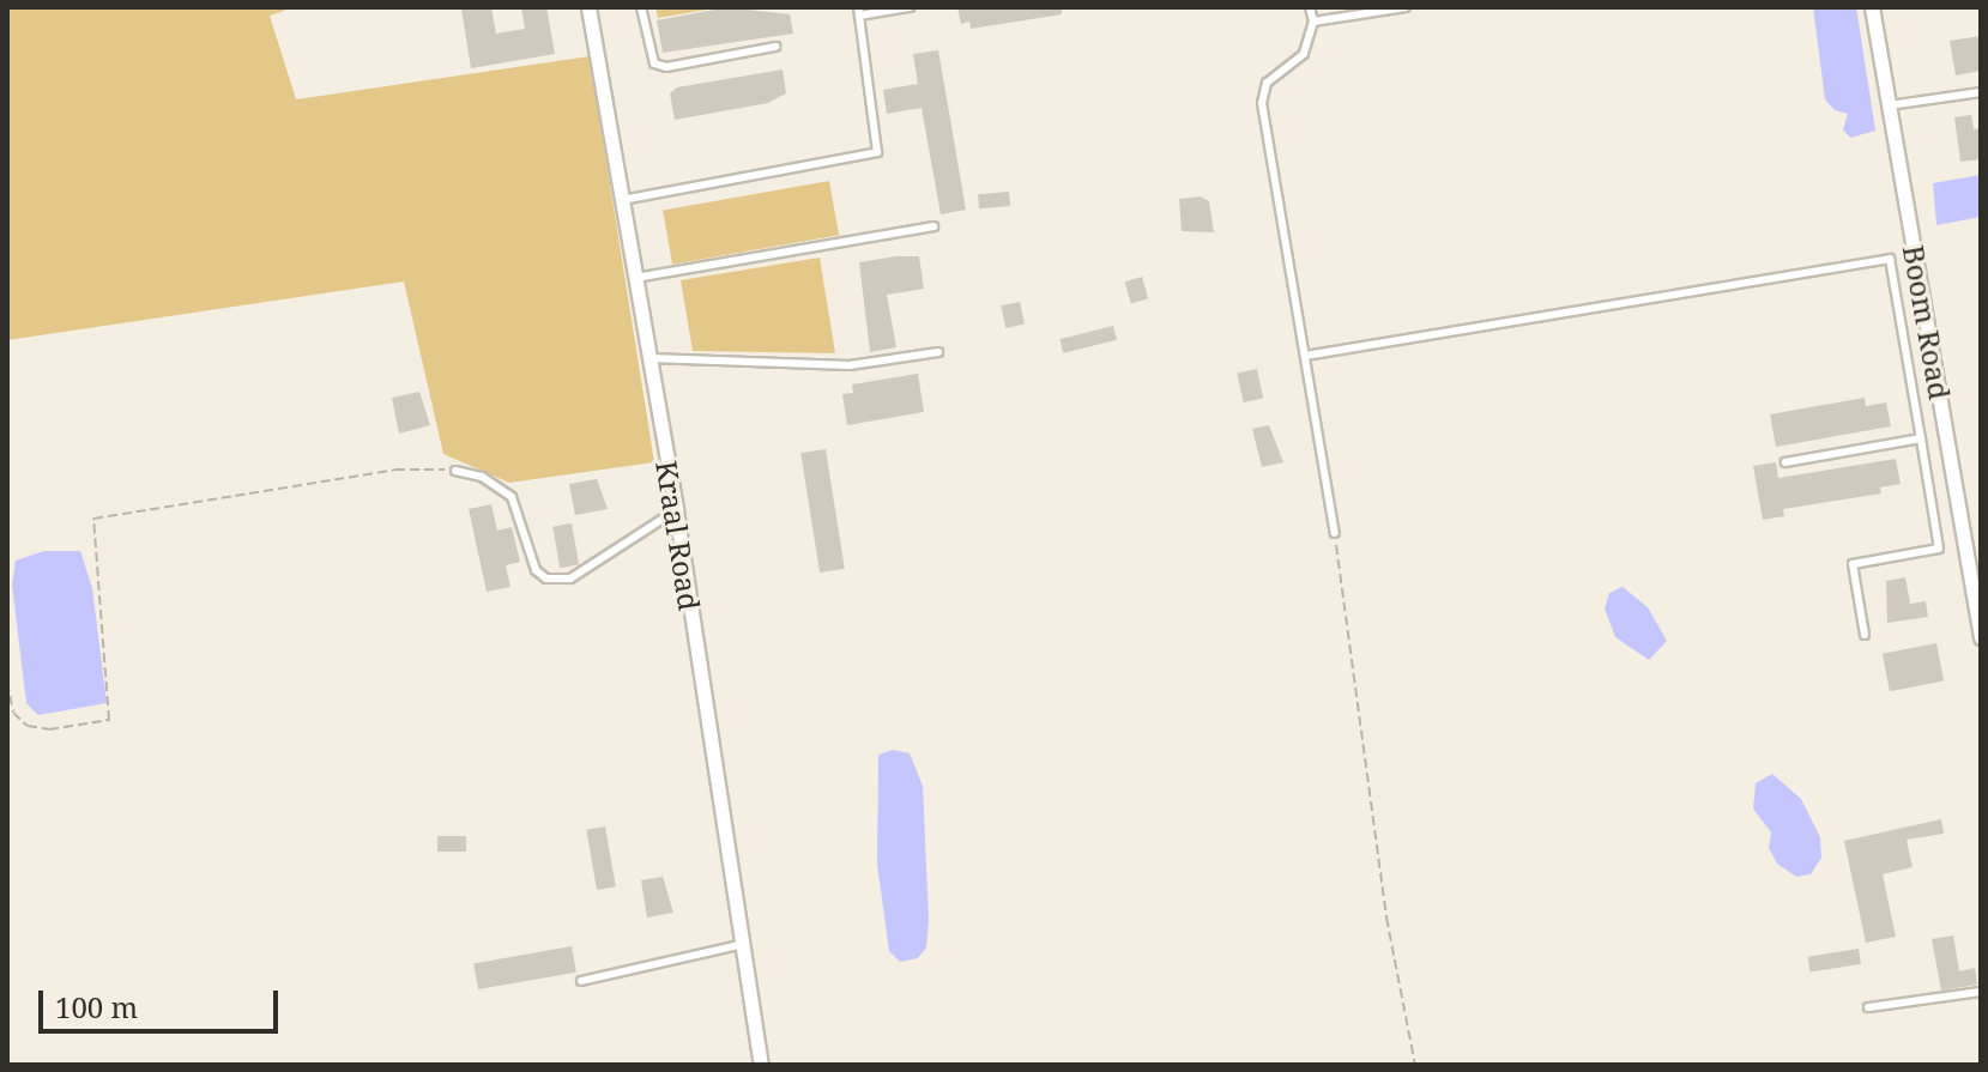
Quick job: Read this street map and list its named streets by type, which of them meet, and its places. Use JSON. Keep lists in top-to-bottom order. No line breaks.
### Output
{"streets":{"street":["Boom Road","Kraal Road"]},"scale_bar":"100 m"}
